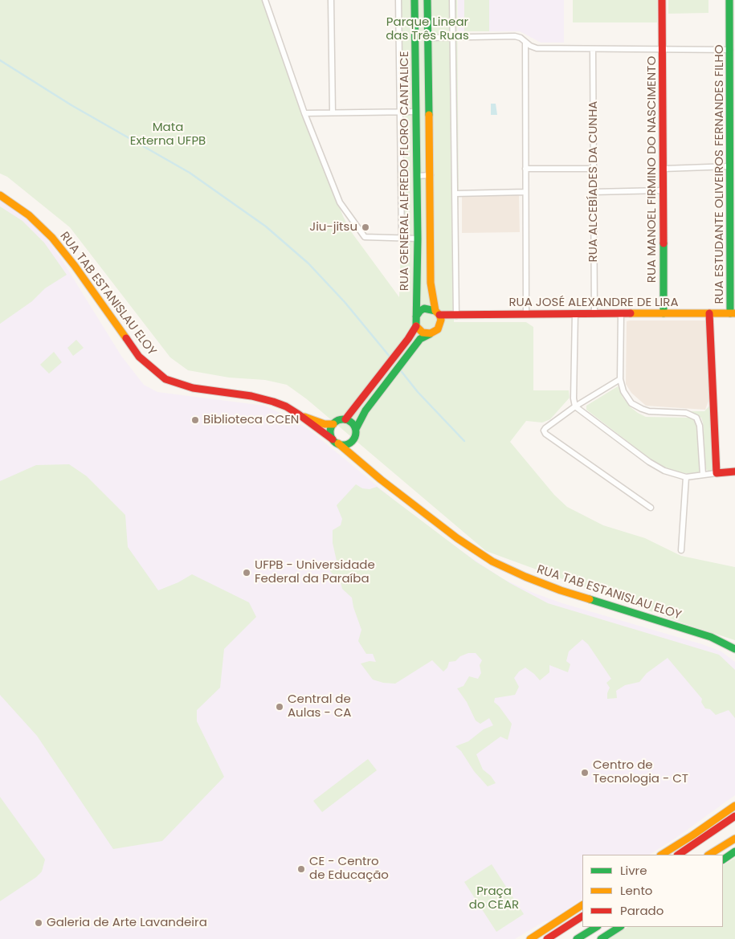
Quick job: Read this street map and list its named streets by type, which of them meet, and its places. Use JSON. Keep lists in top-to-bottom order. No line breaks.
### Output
{"streets":{"main road":["RUA MANOEL FIRMINO DO NASCIMENTO","RUA GENERAL ALFREDO FLORO CANTALICE","RUA ESTUDANTE OLIVEIROS FERNANDES FILHO","RUA TAB ESTANISLAU ELOY","RUA JOSÉ ALEXANDRE DE LIRA"],"street":["RUA ALCEBÍADES DA CUNHA"]},"crossings":[["RUA MANOEL FIRMINO DO NASCIMENTO","RUA JOSÉ ALEXANDRE DE LIRA"],["RUA GENERAL ALFREDO FLORO CANTALICE","RUA JOSÉ ALEXANDRE DE LIRA"],["RUA ESTUDANTE OLIVEIROS FERNANDES FILHO","RUA JOSÉ ALEXANDRE DE LIRA"],["RUA ALCEBÍADES DA CUNHA","RUA JOSÉ ALEXANDRE DE LIRA"]],"parks":["Parque Linear das Três Ruas","Mata Externa UFPB","Praça do CEAR"],"places":["Jiu-jitsu","Biblioteca CCEN","UFPB - Universidade Federal da Paraíba","Central de Aulas - CA","Centro de Tecnologia - CT","CE - Centro de Educação","Galeria de Arte Lavandeira"],"legend":["Livre","Lento","Parado"]}
